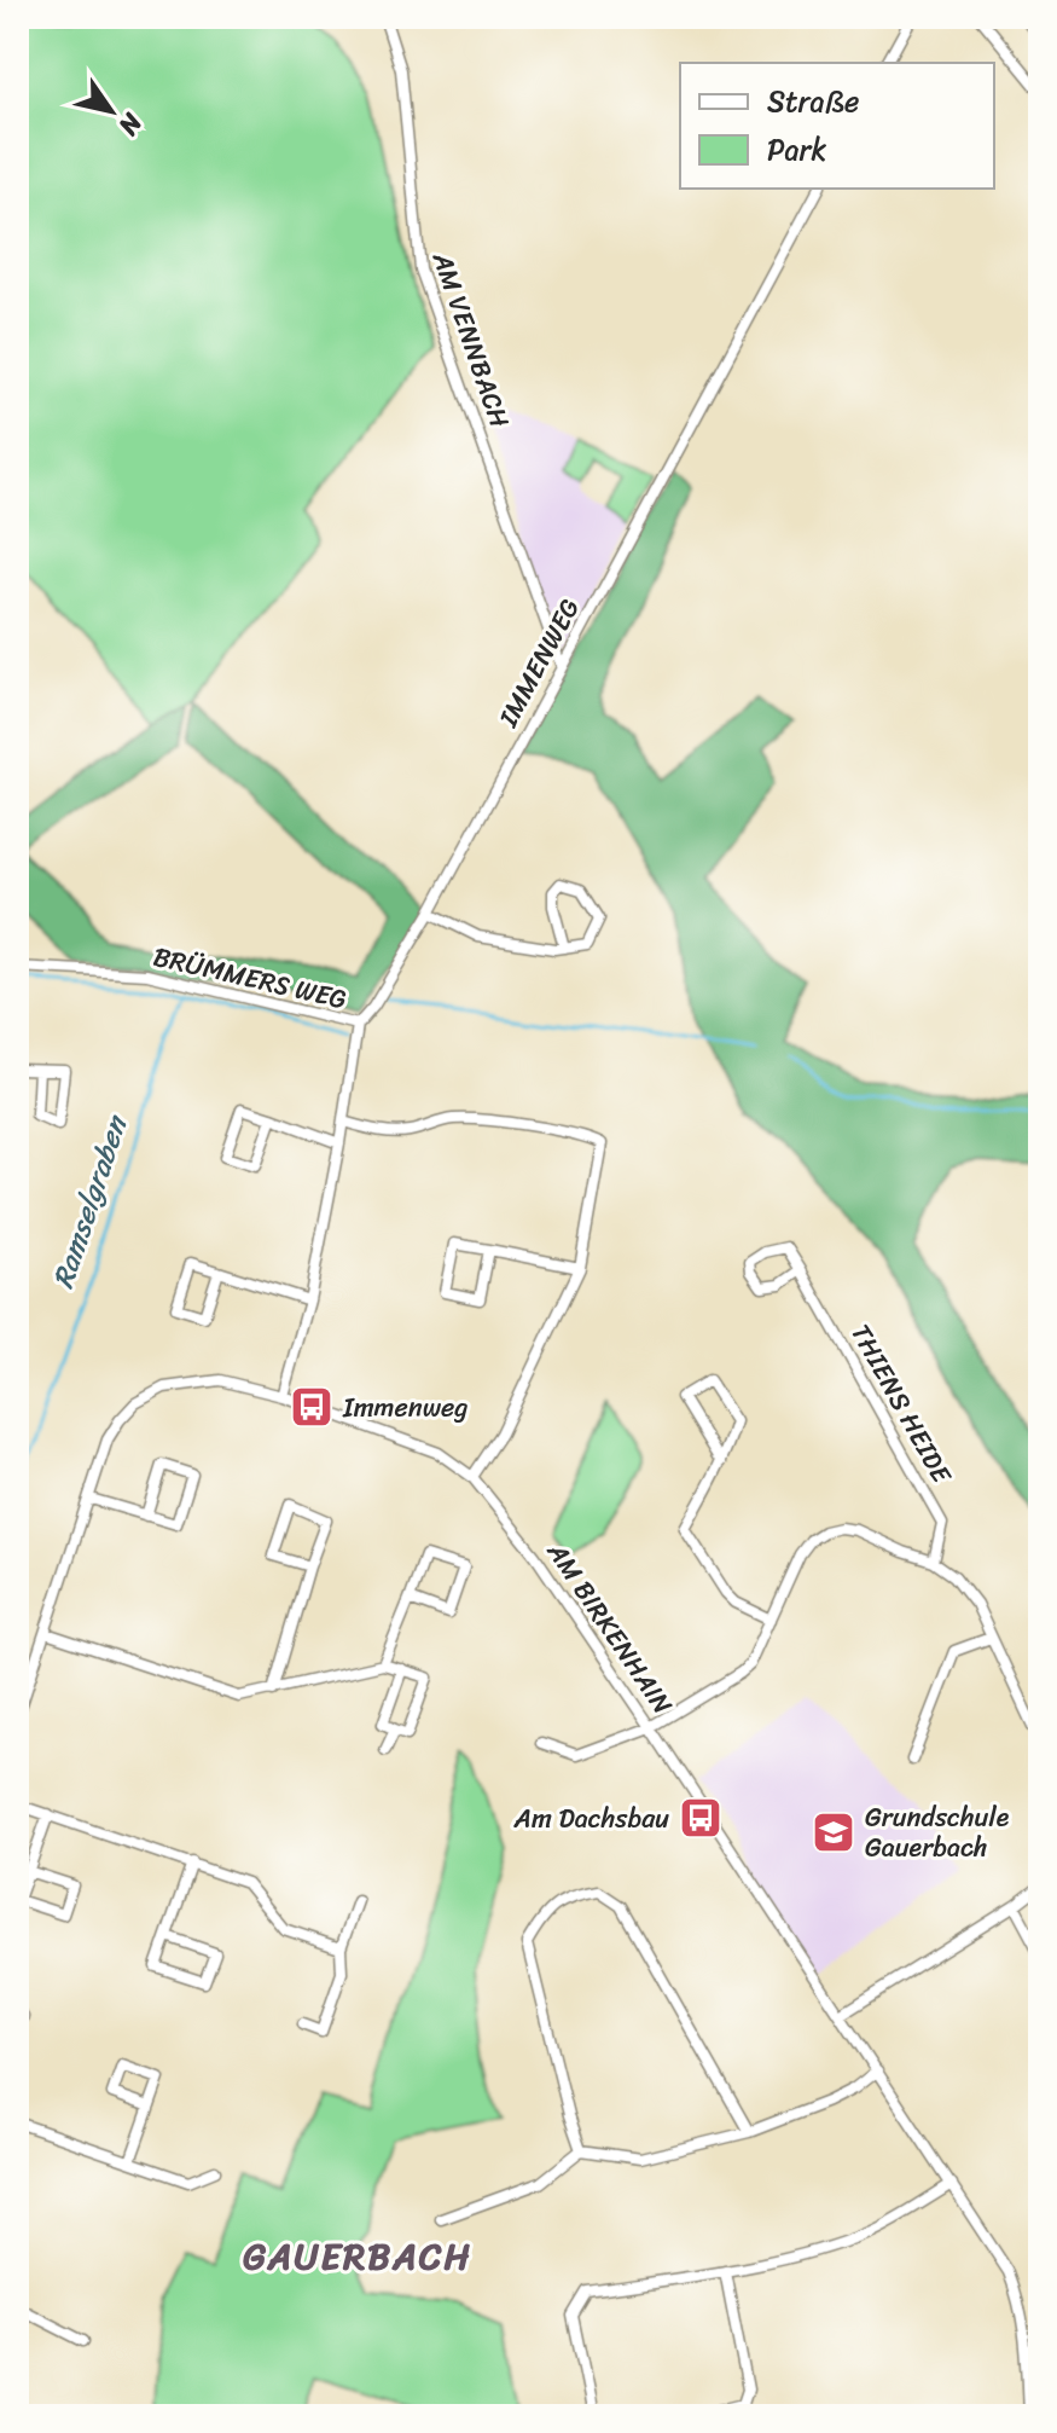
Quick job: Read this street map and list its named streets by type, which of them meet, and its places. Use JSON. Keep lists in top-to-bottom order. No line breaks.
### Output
{"streets":{"street":["AM VENNBACH","IMMENWEG","BRÜMMERS WEG","THIENS HEIDE","AM BIRKENHAIN"]},"crossings":[["AM VENNBACH","IMMENWEG"],["IMMENWEG","BRÜMMERS WEG"],["IMMENWEG","AM BIRKENHAIN"]],"districts":["GAUERBACH"],"water":["Ramselgraben"],"places":{"bus stop":["Immenweg","Am Dachsbau"],"school or university":["Grundschule Gauerbach"]},"legend":["Straße","Park"],"north":"bottom right"}
